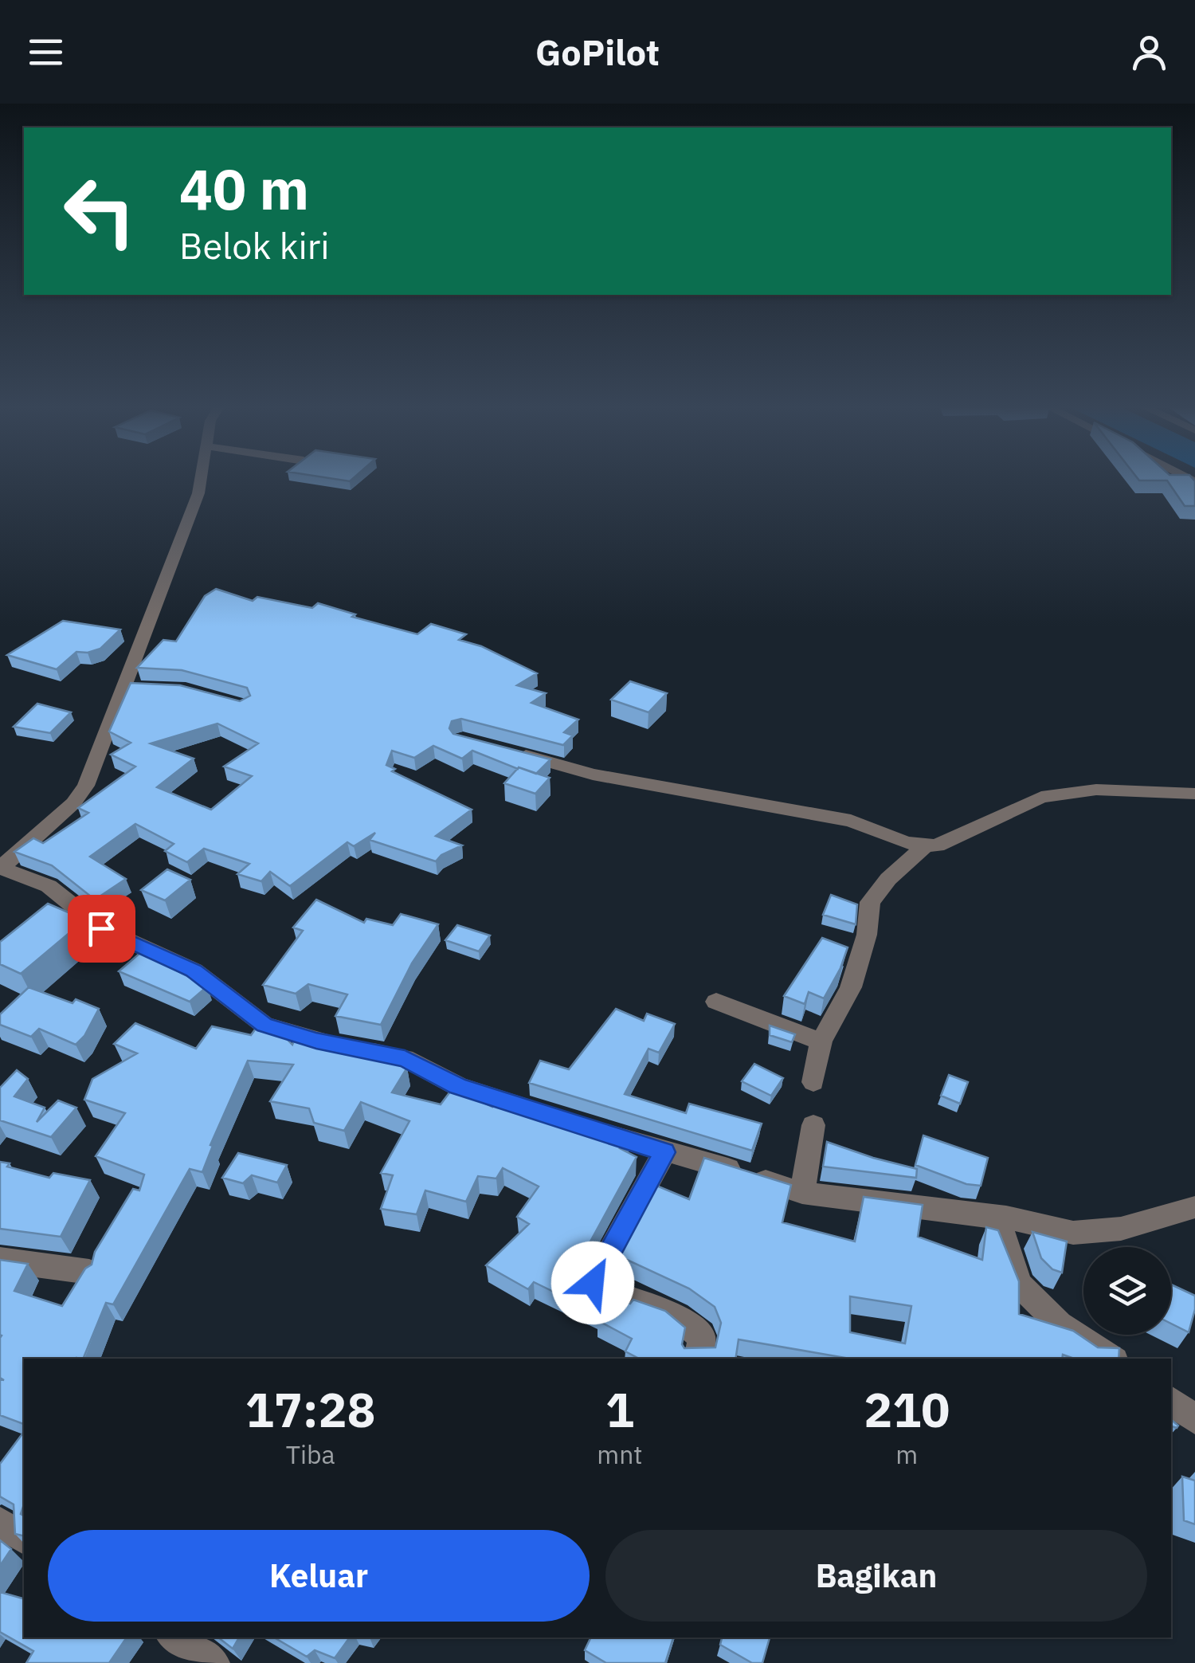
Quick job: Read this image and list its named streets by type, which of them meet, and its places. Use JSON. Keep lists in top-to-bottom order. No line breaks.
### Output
{"page":{"header":"GoPilot","turn":["40 m","Belok kiri"],"eta":["17:28","Tiba","1","mnt","210","m"],"buttons":["Keluar","Bagikan"]}}
